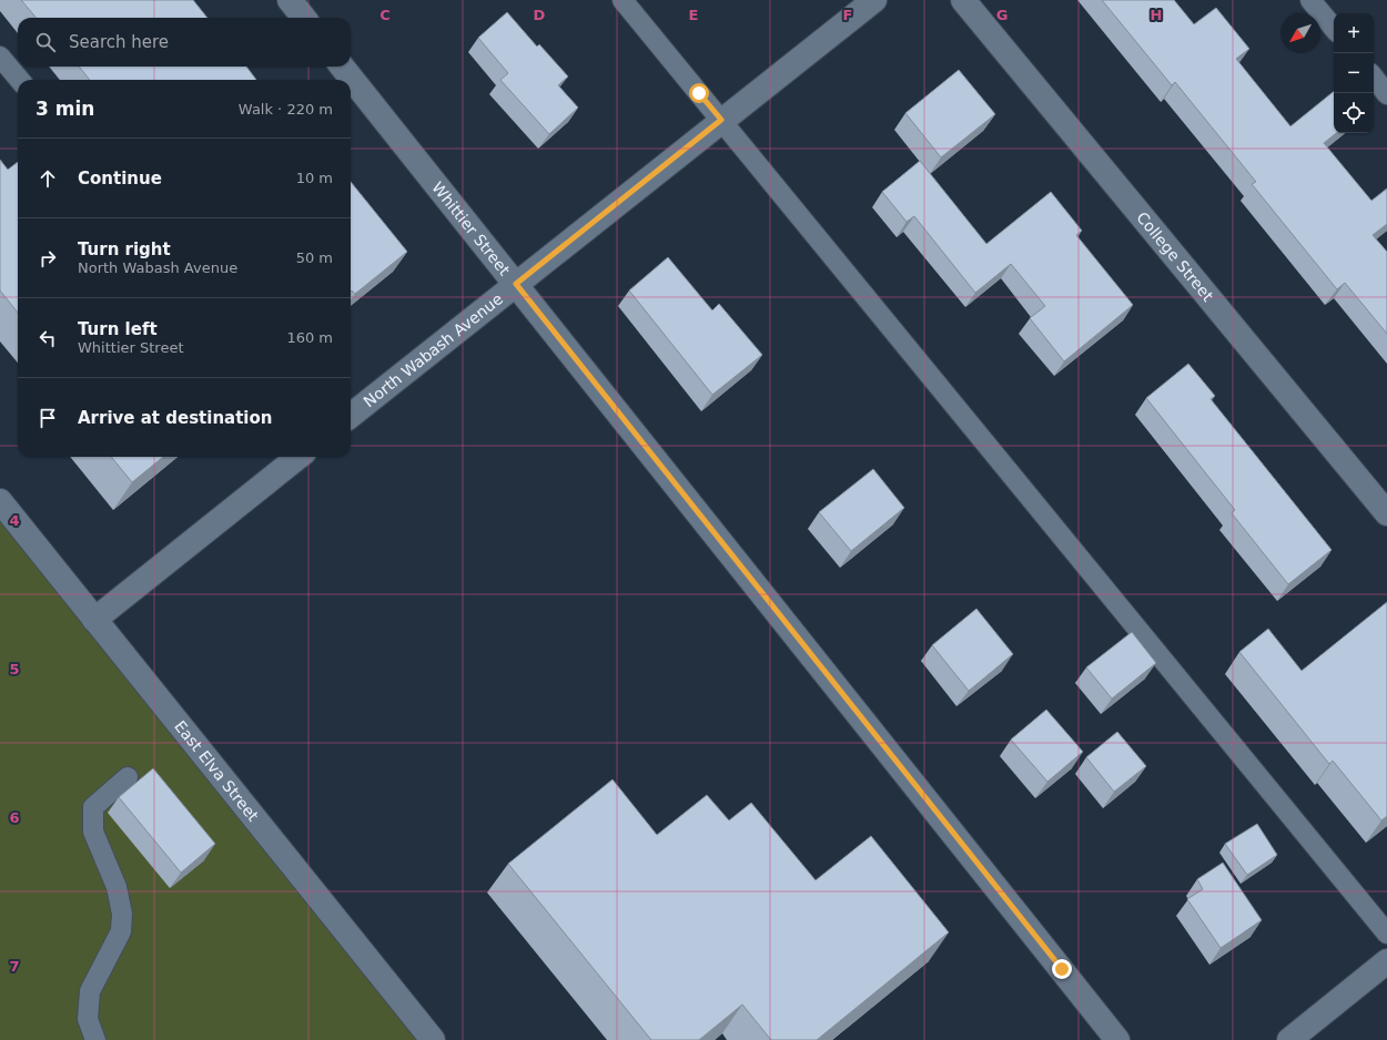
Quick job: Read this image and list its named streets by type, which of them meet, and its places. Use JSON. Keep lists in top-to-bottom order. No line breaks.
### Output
{"streets":{"street":["Whittier Street","College Street","North Wabash Avenue","East Elva Street"]},"crossings":[["Whittier Street","North Wabash Avenue"]],"north":"bottom left","page":{"map_buttons":["+","−"],"search":"Search here","heading":["3 min","Walk · 220 m"],"list":[["Continue","10 m"],["Turn right","North Wabash Avenue","50 m"],["Turn left","Whittier Street","160 m"],"Arrive at destination"]},"grid":{"columns":["C","D","E","F","G","H"],"rows":["4","5","6","7"]}}
